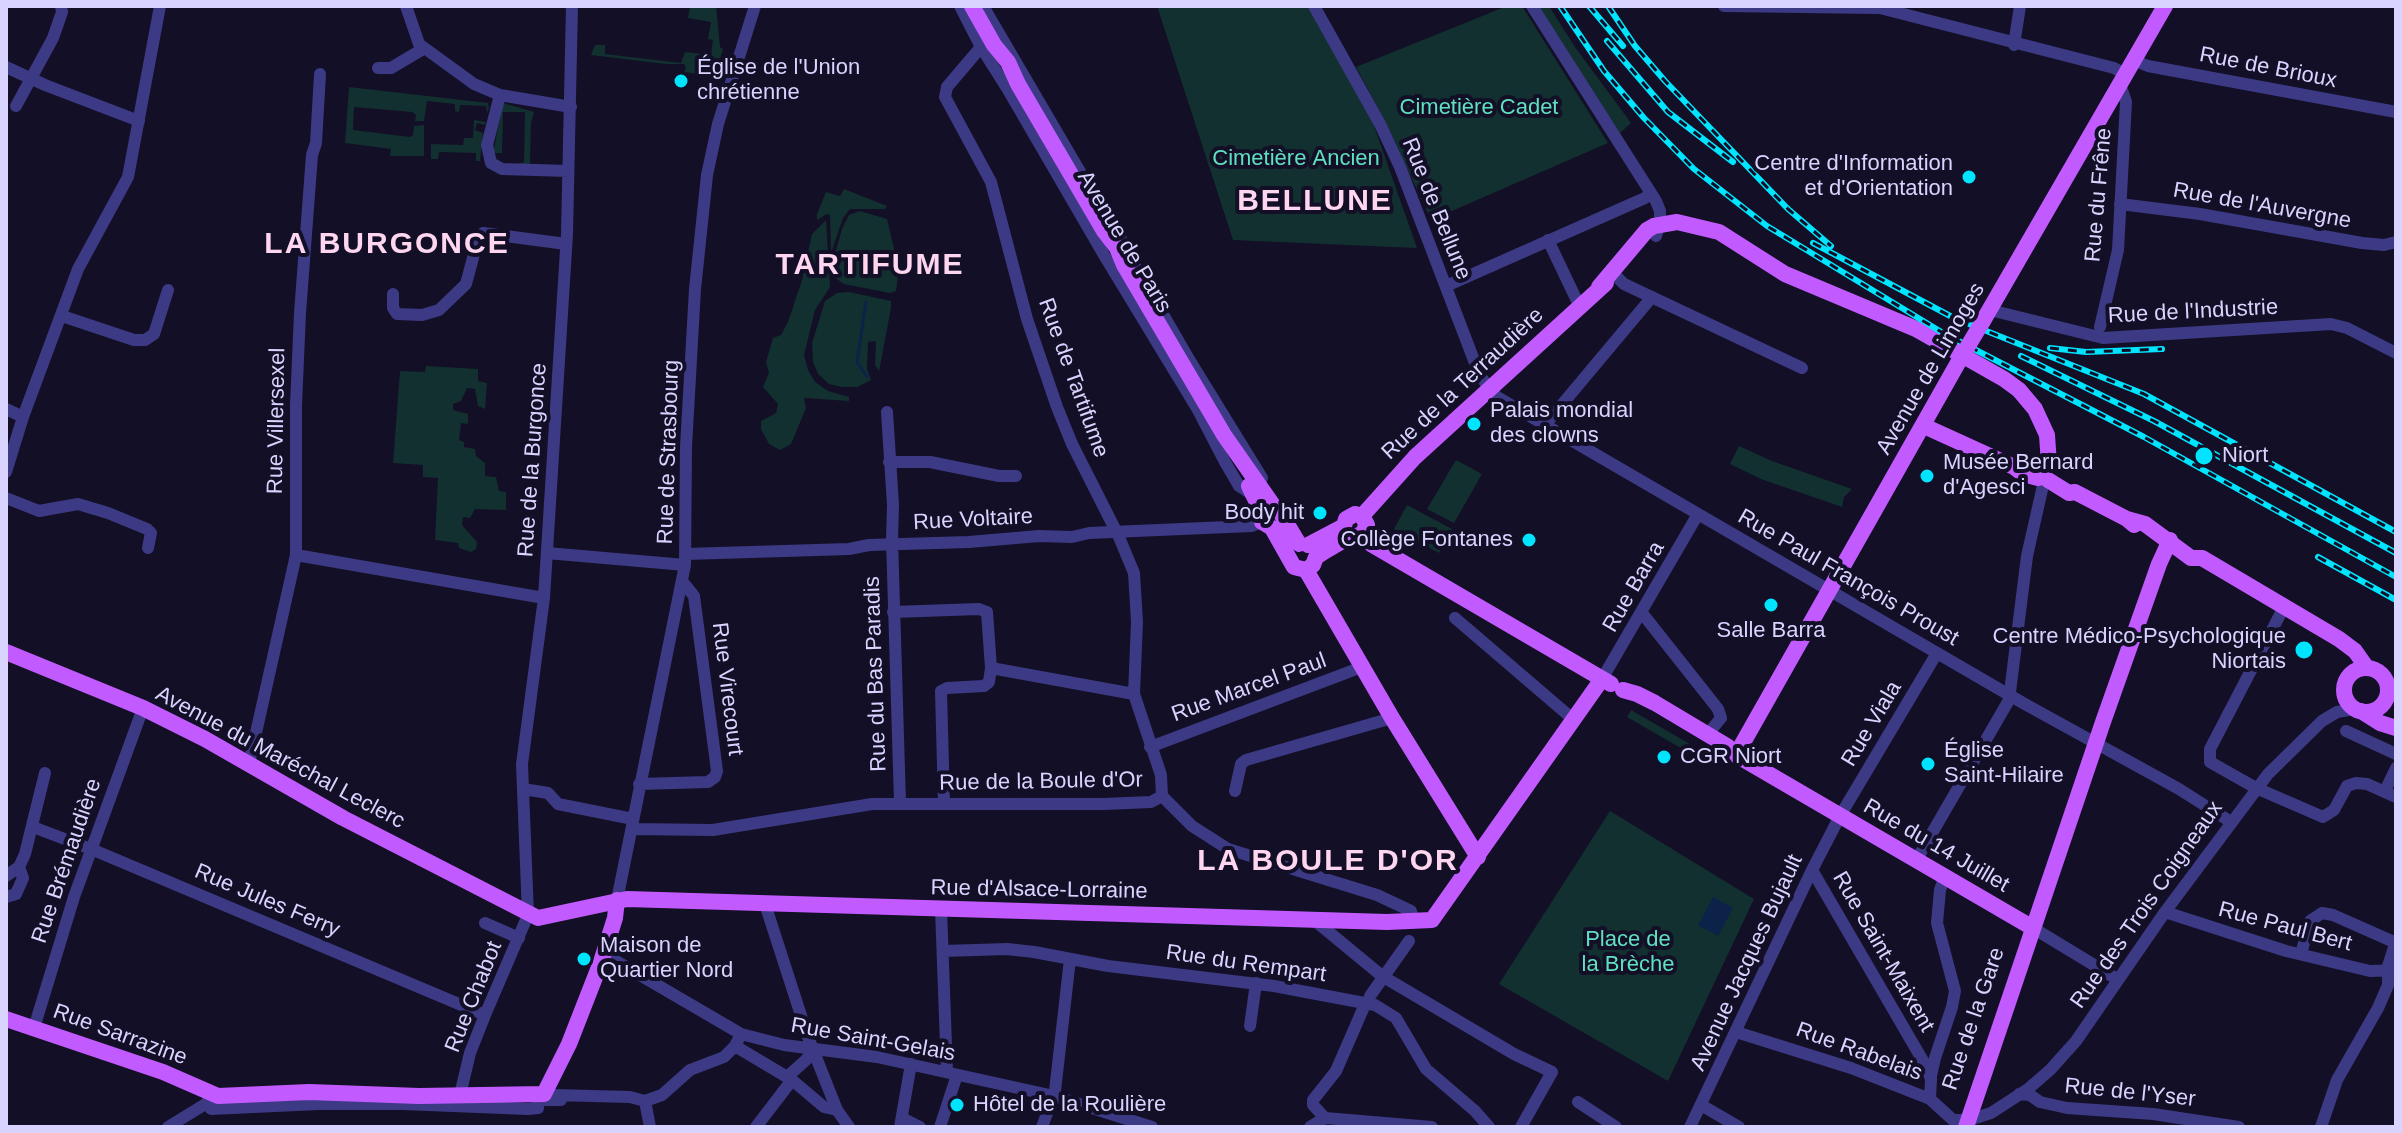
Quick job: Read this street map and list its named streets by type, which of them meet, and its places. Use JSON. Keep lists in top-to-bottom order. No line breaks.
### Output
{"streets":{"main road":["Avenue de Paris","Avenue de Limoges","Rue de la Terraudière","Avenue du Maréchal Leclerc","Rue du 14 Juillet","Rue d'Alsace-Lorraine","Rue de la Gare","Rue Sarrazine"],"street":["Rue de Brioux","Rue du Frêne","Rue de l'Auvergne","Rue de Bellune","Rue de l'Industrie","Rue de Tartifume","Rue Villersexel","Rue de Strasbourg","Rue de la Burgonce","Rue Voltaire","Rue Paul François Proust","Rue Barra","Rue du Bas Paradis","Rue Marcel Paul","Rue Virecourt","Rue Viala","Rue de la Boule d'Or","Rue Brémaudière","Rue Jules Ferry","Rue des Trois Coigneaux","Rue Paul Bert","Rue Saint-Maixent","Avenue Jacques Bujault","Rue du Rempart","Rue Chabot","Rue Saint-Gelais","Rue Rabelais","Rue de l'Yser"]},"crossings":[["Rue de Brioux","Rue du Frêne"],["Rue de Brioux","Avenue de Limoges"],["Rue du Frêne","Rue de l'Auvergne"],["Rue du Frêne","Avenue de Limoges"],["Rue de Bellune","Rue de la Terraudière"],["Rue de Bellune","Rue Paul François Proust"],["Avenue de Paris","Rue de Tartifume"],["Avenue de Paris","Rue Voltaire"],["Avenue de Paris","Rue Marcel Paul"],["Avenue de Paris","Rue d'Alsace-Lorraine"],["Rue de l'Industrie","Avenue de Limoges"],["Avenue de Limoges","Rue Paul François Proust"],["Avenue de Limoges","Rue du 14 Juillet"],["Rue de Tartifume","Rue Voltaire"],["Rue de Tartifume","Rue Marcel Paul"],["Rue de Tartifume","Rue de la Boule d'Or"],["Rue de la Terraudière","Rue Paul François Proust"],["Rue de la Terraudière","Rue du 14 Juillet"],["Rue Villersexel","Avenue du Maréchal Leclerc"],["Rue de Strasbourg","Rue Voltaire"],["Rue de Strasbourg","Rue Virecourt"],["Rue de Strasbourg","Rue de la Boule d'Or"],["Rue de Strasbourg","Rue d'Alsace-Lorraine"],["Rue de la Burgonce","Rue Voltaire"],["Rue de la Burgonce","Avenue du Maréchal Leclerc"],["Rue de la Burgonce","Rue de la Boule d'Or"],["Rue de la Burgonce","Rue d'Alsace-Lorraine"],["Rue de la Burgonce","Rue Chabot"],["Rue Voltaire","Rue du Bas Paradis"],["Rue Paul François Proust","Rue Barra"],["Rue Paul François Proust","Rue Viala"],["Rue Paul François Proust","Rue des Trois Coigneaux"],["Rue Paul François Proust","Rue de la Gare"],["Rue Barra","Rue du 14 Juillet"],["Rue du Bas Paradis","Rue de la Boule d'Or"],["Rue Viala","Rue du 14 Juillet"],["Rue Viala","Avenue Jacques Bujault"],["Avenue du Maréchal Leclerc","Rue Brémaudière"],["Avenue du Maréchal Leclerc","Rue d'Alsace-Lorraine"],["Avenue du Maréchal Leclerc","Rue Chabot"],["Rue de la Boule d'Or","Rue d'Alsace-Lorraine"],["Rue du 14 Juillet","Rue des Trois Coigneaux"],["Rue du 14 Juillet","Avenue Jacques Bujault"],["Rue du 14 Juillet","Rue de la Gare"],["Rue Brémaudière","Rue Jules Ferry"],["Rue Brémaudière","Rue Sarrazine"],["Rue d'Alsace-Lorraine","Rue Chabot"],["Rue Jules Ferry","Rue Chabot"],["Rue des Trois Coigneaux","Rue Paul Bert"],["Rue des Trois Coigneaux","Rue de la Gare"],["Rue des Trois Coigneaux","Rue Rabelais"],["Rue des Trois Coigneaux","Rue de l'Yser"],["Rue Saint-Maixent","Avenue Jacques Bujault"],["Avenue Jacques Bujault","Rue Rabelais"],["Rue de la Gare","Rue Rabelais"]],"districts":["BELLUNE","LA BURGONCE","TARTIFUME","LA BOULE D'OR"],"parks":["Cimetière Cadet","Cimetière Ancien","Place de la Brèche"],"places":["Église de l'Union chrétienne","Centre d'Information et d'Orientation","Palais mondial des clowns","Niort","Musée Bernard d'Agesci","Body hit","Collège Fontanes","Salle Barra","Centre Médico-Psychologique Niortais","CGR Niort","Église Saint-Hilaire","Maison de Quartier Nord","Hôtel de la Roulière"]}
